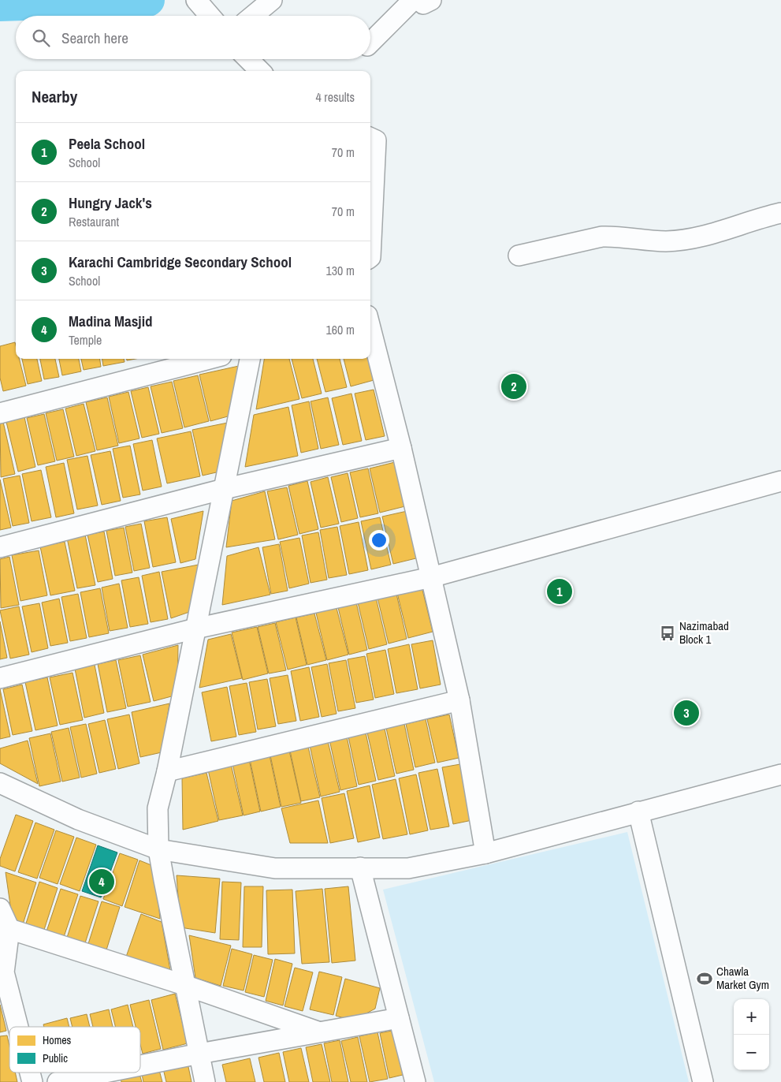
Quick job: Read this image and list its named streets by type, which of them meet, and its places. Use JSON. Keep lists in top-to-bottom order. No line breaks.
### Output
{"places":{"bus stop":["Nazimabad Block 1"],"sports":["Chawla Market Gym"]},"legend":["Homes","Public"],"page":{"search":"Search here","heading":["Nearby","4 results"],"list":[{"mark":"1","name":"Peela School","note":"School","value":"70 m"},{"mark":"2","name":"Hungry Jack's","note":"Restaurant","value":"70 m"},{"mark":"3","name":"Karachi Cambridge Secondary School","note":"School","value":"130 m"},{"mark":"4","name":"Madina Masjid","note":"Temple","value":"160 m"}],"pins":["2","1","3","4"],"map_buttons":["+","−"]}}
